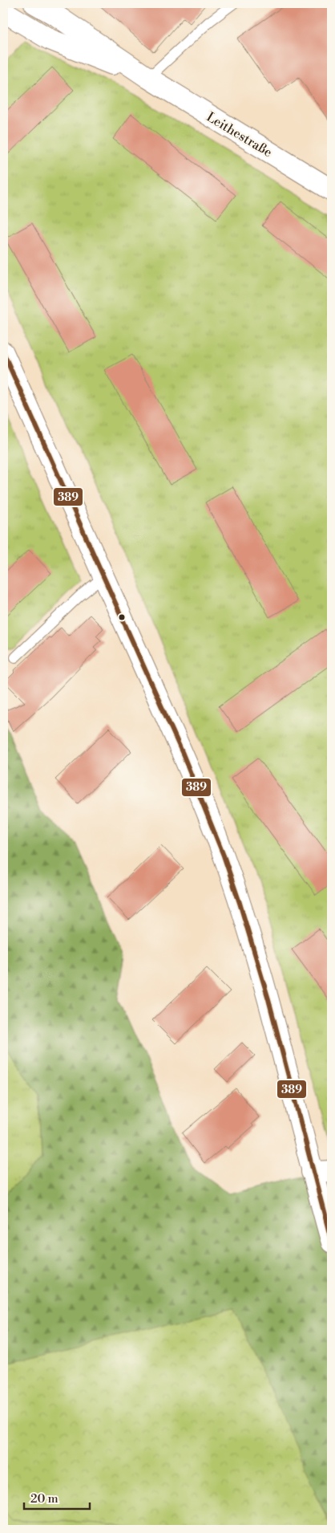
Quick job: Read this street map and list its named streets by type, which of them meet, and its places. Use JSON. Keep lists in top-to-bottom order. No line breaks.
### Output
{"streets":{"street":["Leithestraße"]},"lines":["transit line 389"],"scale_bar":"20 m"}
